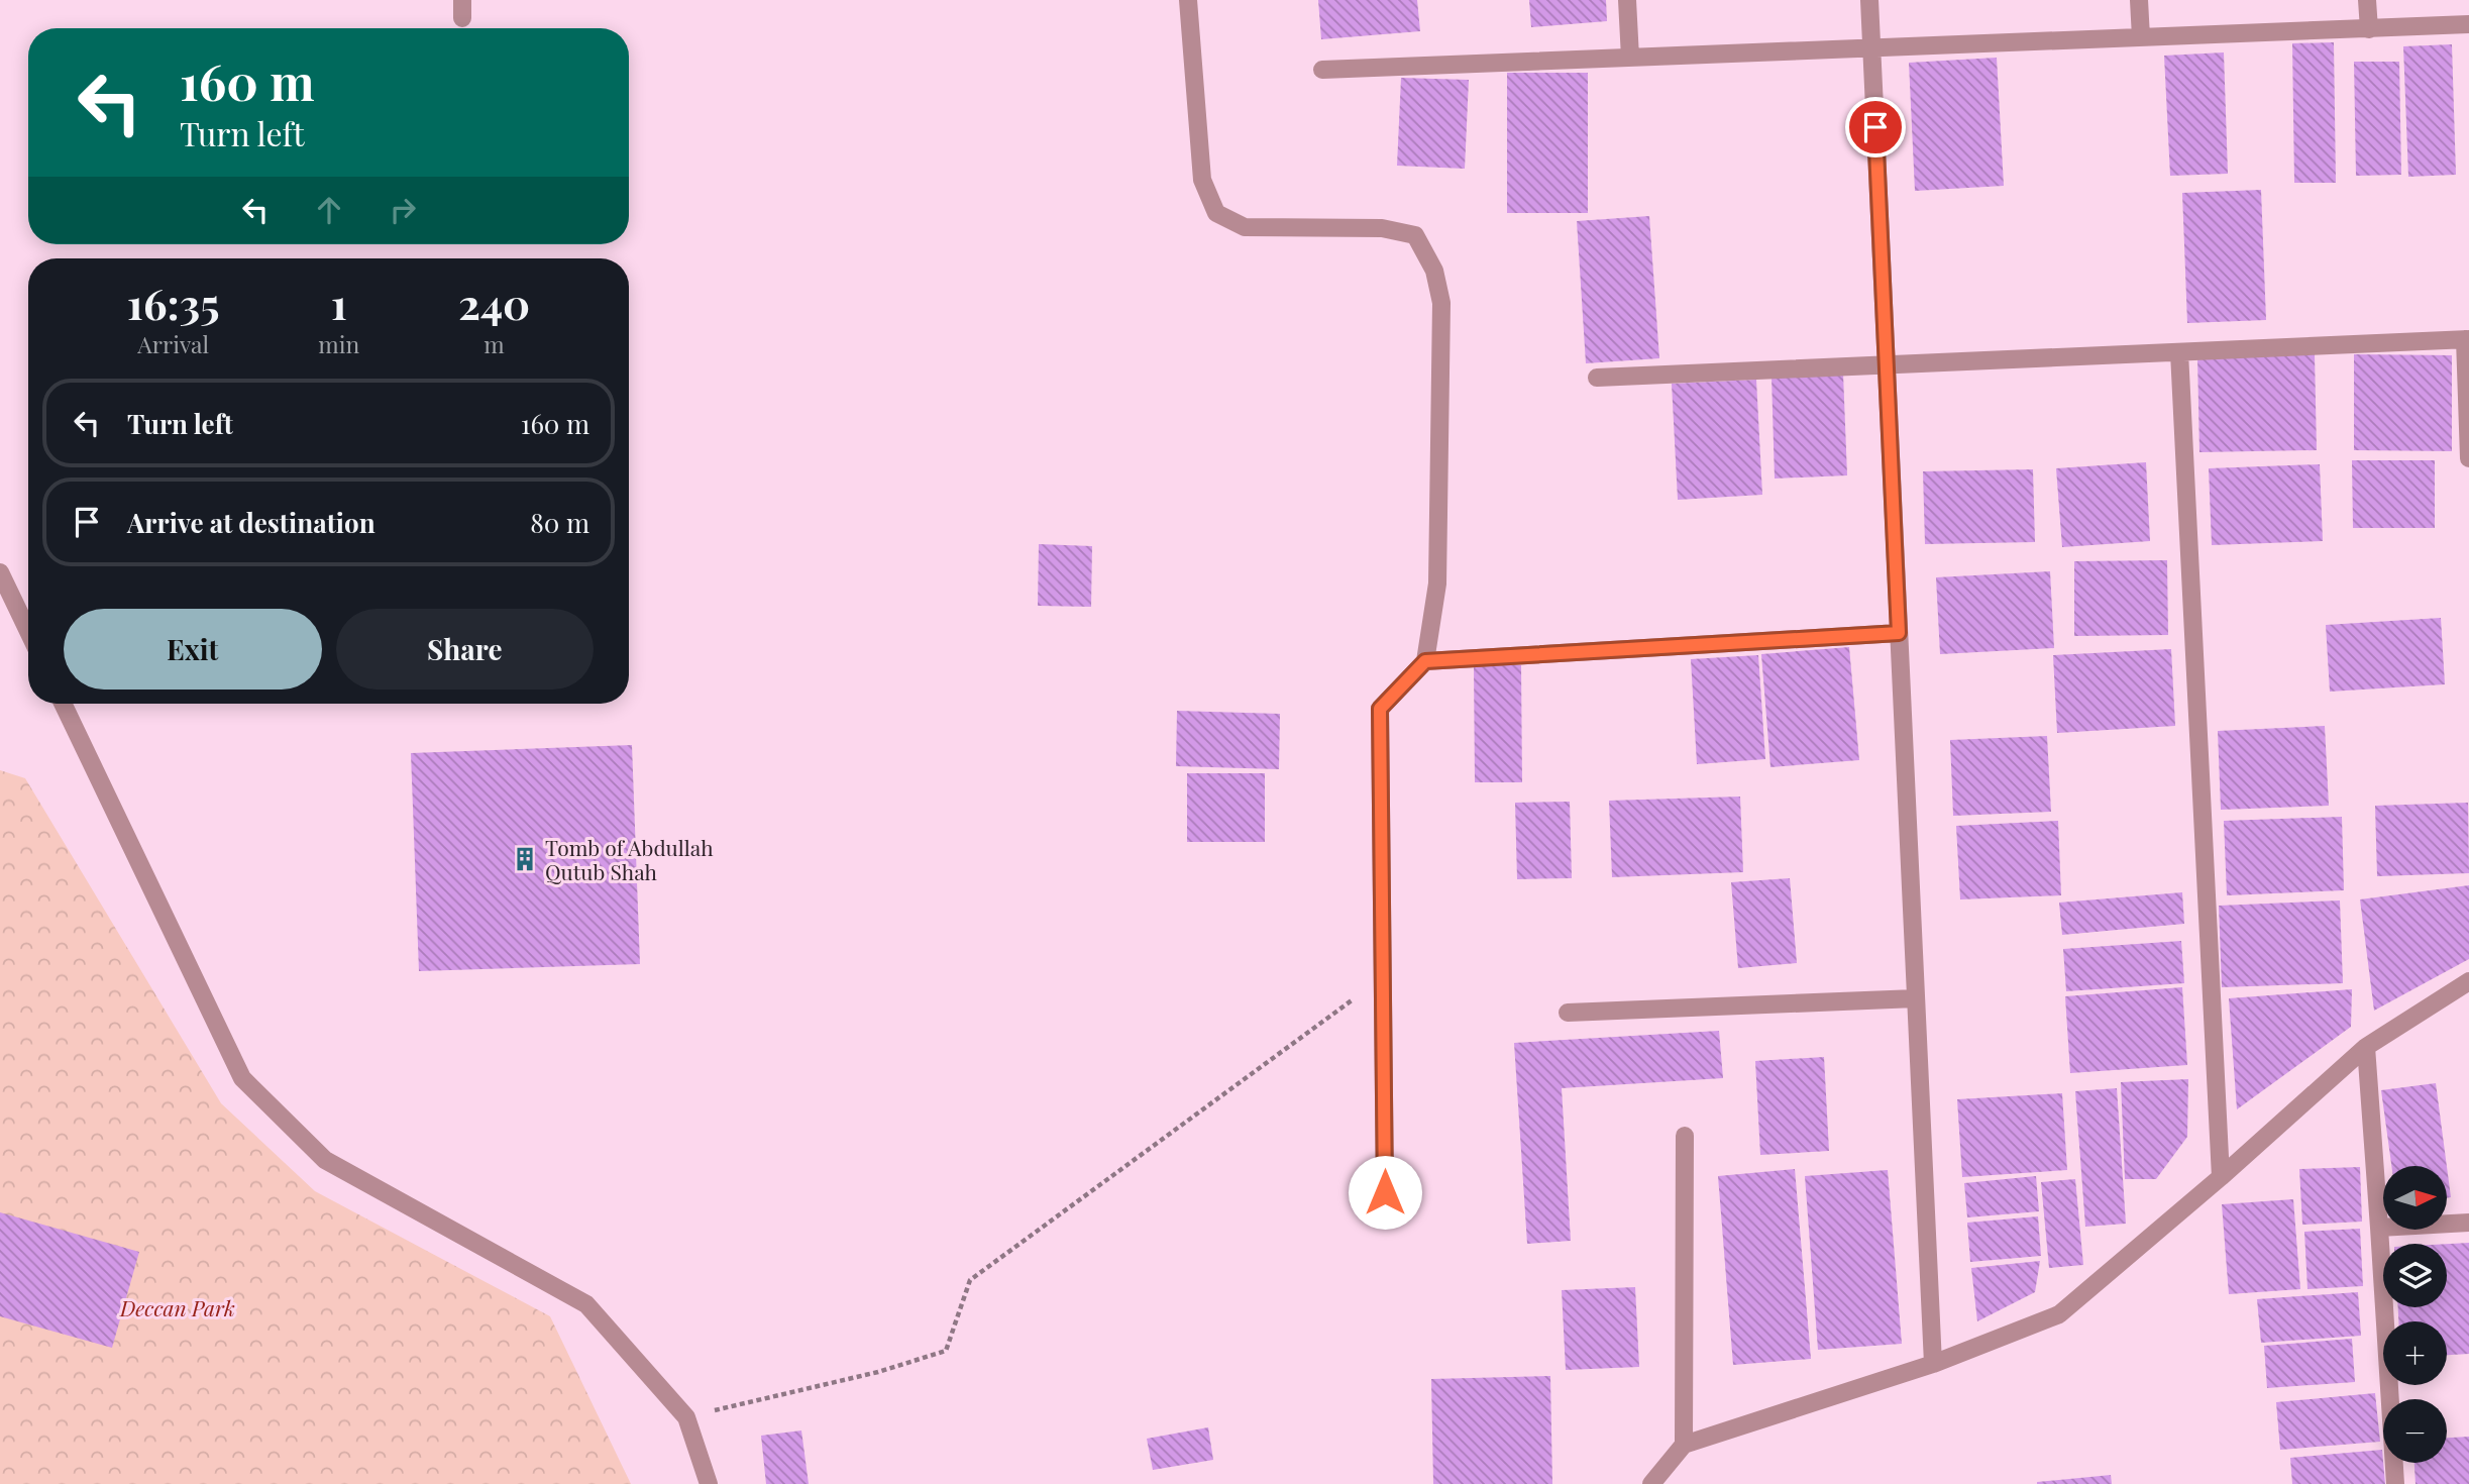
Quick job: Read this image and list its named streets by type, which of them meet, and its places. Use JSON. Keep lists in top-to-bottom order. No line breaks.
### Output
{"parks":["Deccan Park"],"places":{"building":["Tomb of Abdullah Qutub Shah"]},"north":"right","page":{"turn":["160 m","Turn left"],"eta":["16:35","Arrival","1","min","240","m"],"list":[{"name":"Turn left","value":"160 m"},{"name":"Arrive at destination","value":"80 m"}],"buttons":["Exit","Share"],"map_buttons":["+","−"]}}
